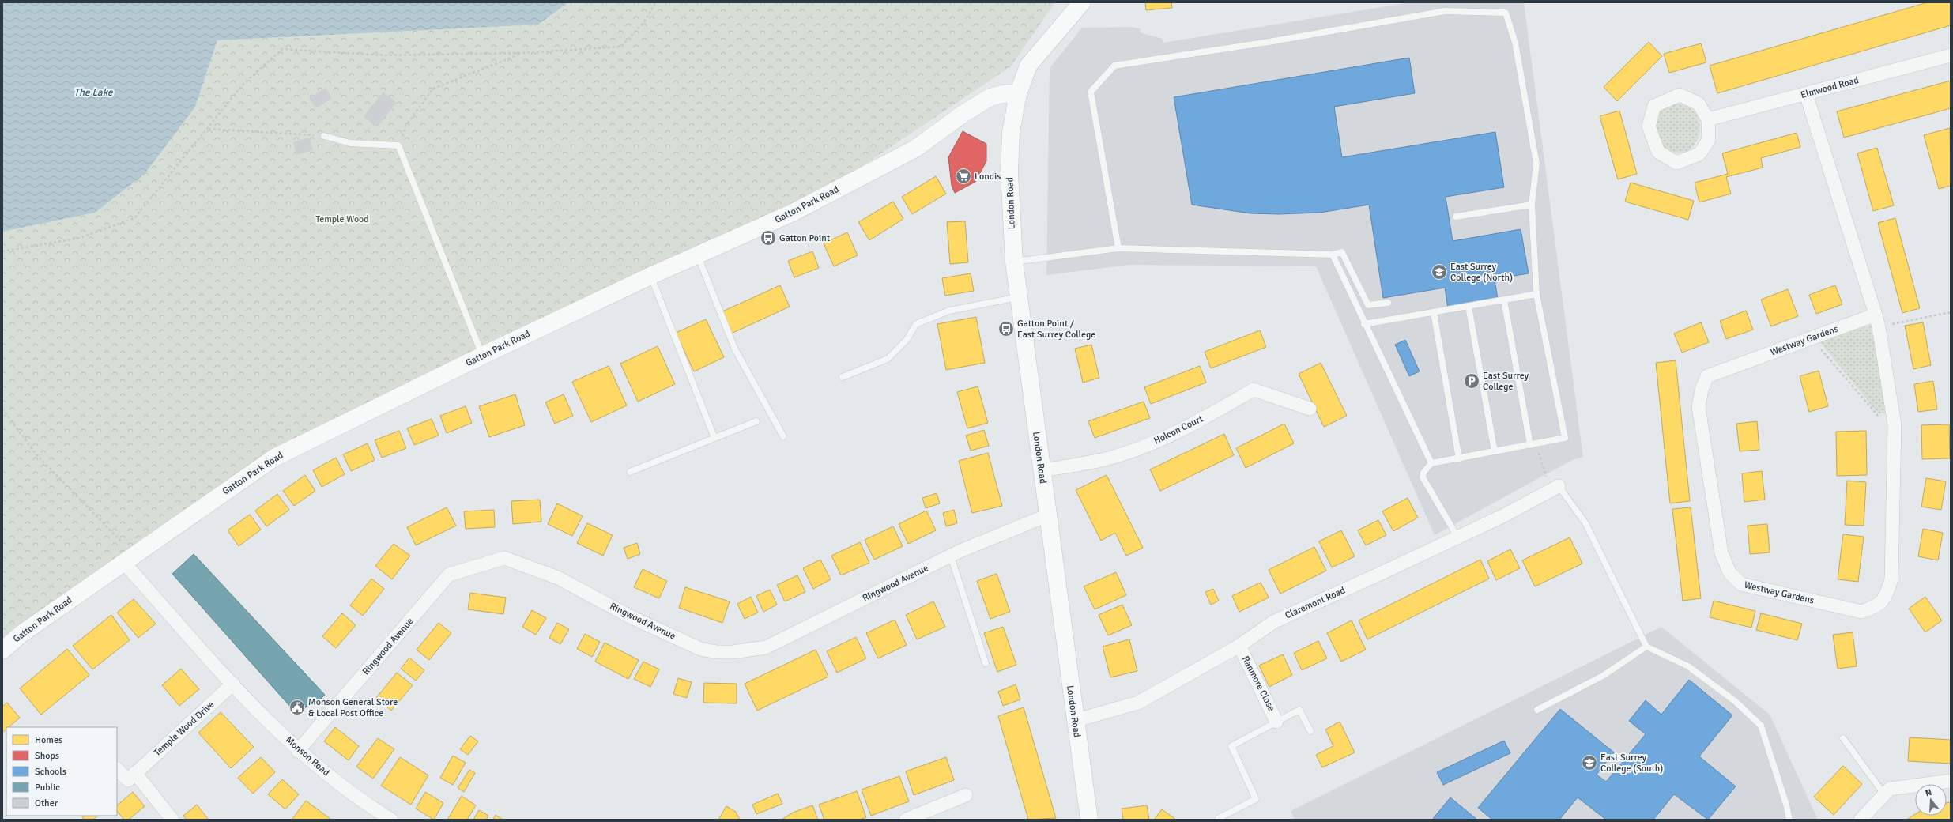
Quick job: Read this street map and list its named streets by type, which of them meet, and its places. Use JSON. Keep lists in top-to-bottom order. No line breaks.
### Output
{"streets":{"main road":["London Road","Gatton Park Road"],"street":["Elmwood Road","Westway Gardens","Holcon Court","Ringwood Avenue","Claremont Road","Ranmore Close","Temple Wood Drive","Monson Road"]},"crossings":[["Elmwood Road","Westway Gardens"],["London Road","Gatton Park Road"],["London Road","Holcon Court"],["London Road","Ringwood Avenue"],["London Road","Claremont Road"],["Gatton Park Road","Monson Road"],["Ringwood Avenue","Monson Road"],["Claremont Road","Ranmore Close"],["Temple Wood Drive","Monson Road"]],"water":["The Lake"],"parks":["Temple Wood"],"places":{"supermarket":["Londis"],"bus stop":["Gatton Point","Gatton Point / East Surrey College"],"school or university":["East Surrey College (North)","East Surrey College (South)"],"parking":["East Surrey College"],"public building":["Monson General Store & Local Post Office"]},"legend":["Homes","Shops","Schools","Public","Other"],"north":"top"}
